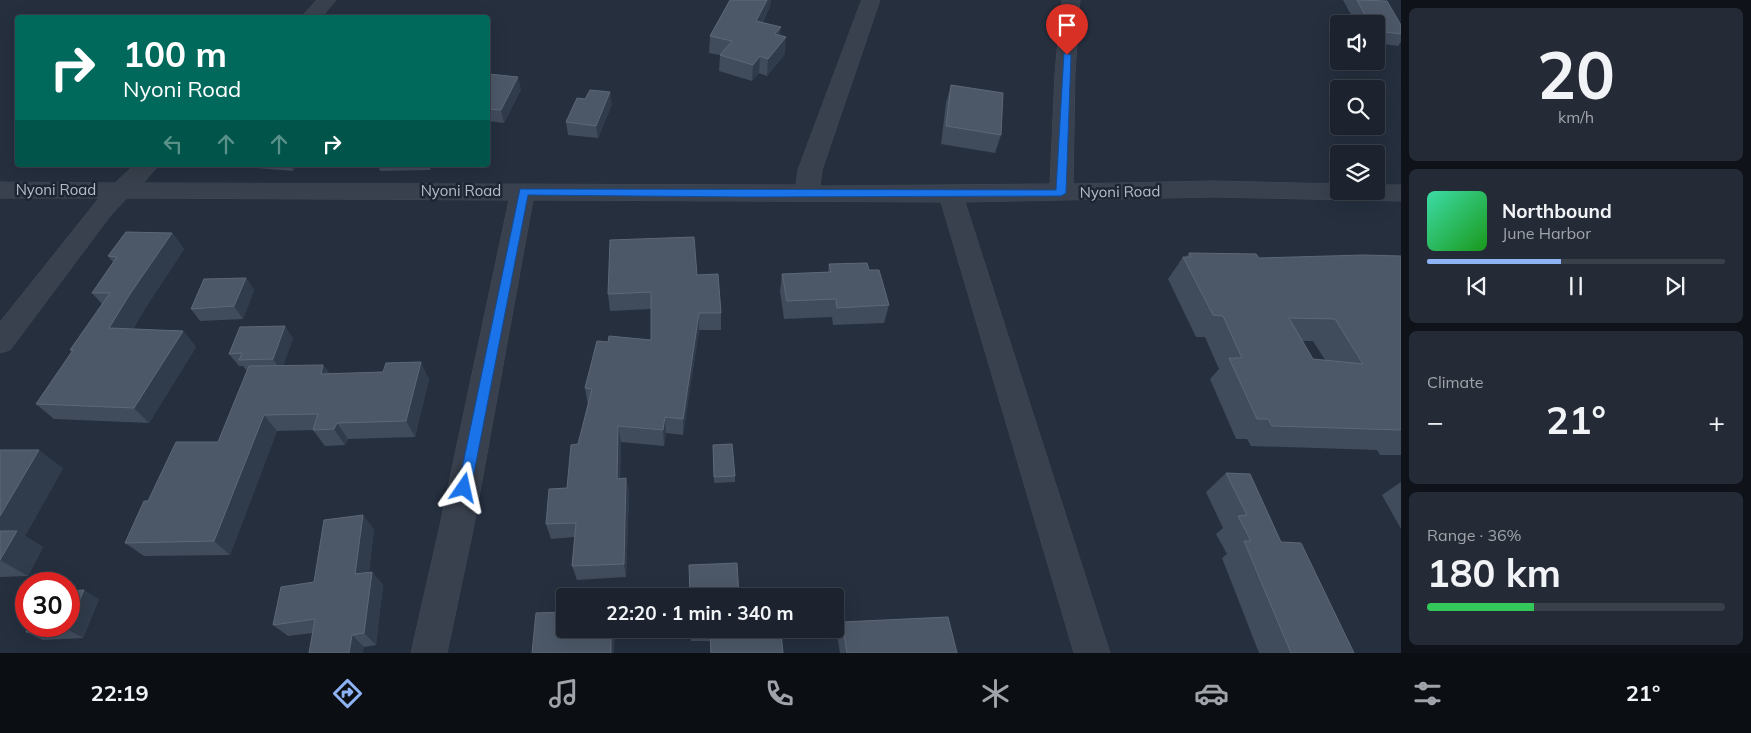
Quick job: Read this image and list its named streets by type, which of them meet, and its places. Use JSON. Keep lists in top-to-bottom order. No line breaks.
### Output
{"streets":{"street":["Nyoni Road"]},"page":{"tile":[["20","km/h"],"Climate",["Range · 36%","180 km"]],"turn":["100 m","Nyoni Road"],"song":["Northbound","June Harbor"],"heat":["−","21°","+"],"limit":"30","trip":"22:20 · 1 min · 340 m","tabs":["22:19","21°"]}}
